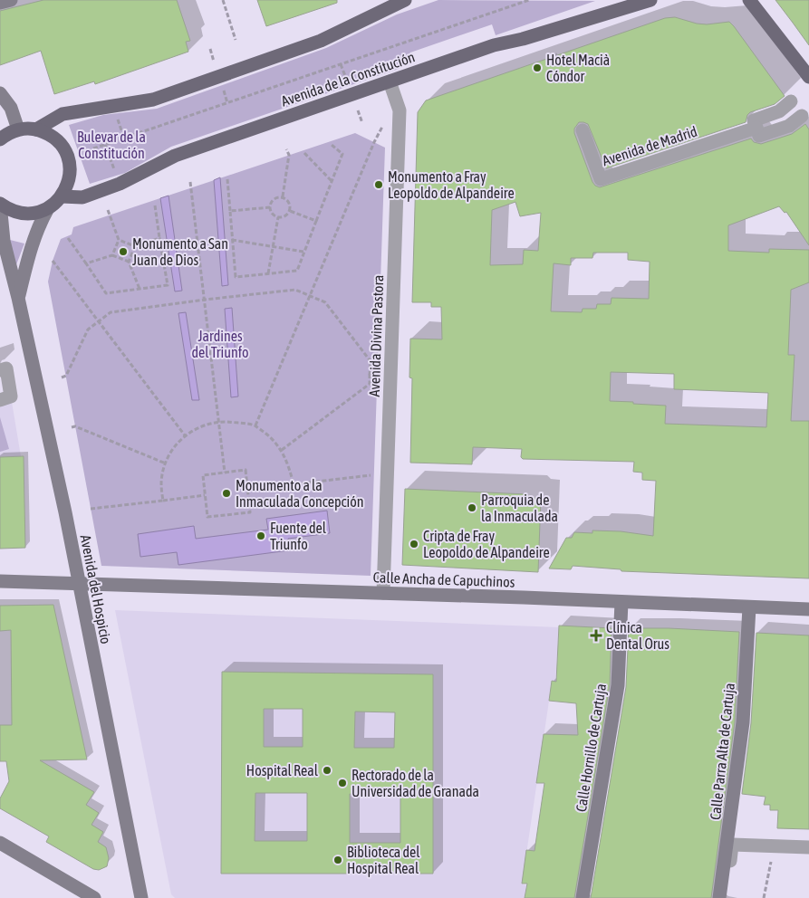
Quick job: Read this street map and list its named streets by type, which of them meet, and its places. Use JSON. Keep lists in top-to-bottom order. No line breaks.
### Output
{"streets":{"main road":["Avenida de la Constitución","Calle Ancha de Capuchinos","Avenida del Hospicio","Calle Hornillo de Cartuja","Calle Parra Alta de Cartuja"],"street":["Avenida de Madrid","Avenida Divina Pastora"]},"crossings":[["Avenida de la Constitución","Avenida Divina Pastora"],["Avenida Divina Pastora","Calle Ancha de Capuchinos"],["Calle Ancha de Capuchinos","Avenida del Hospicio"],["Calle Ancha de Capuchinos","Calle Hornillo de Cartuja"],["Calle Ancha de Capuchinos","Calle Parra Alta de Cartuja"]],"parks":["Bulevar de la Constitución","Jardines del Triunfo"],"places":{"other":["Hotel Macià Cóndor","Monumento a Fray Leopoldo de Alpandeire","Monumento a San Juan de Dios","Monumento a la Inmaculada Concepción","Parroquia de la Inmaculada","Fuente del Triunfo","Cripta de Fray Leopoldo de Alpandeire","Hospital Real","Rectorado de la Universidad de Granada","Biblioteca del Hospital Real"],"health":["Clínica Dental Orus"]}}
